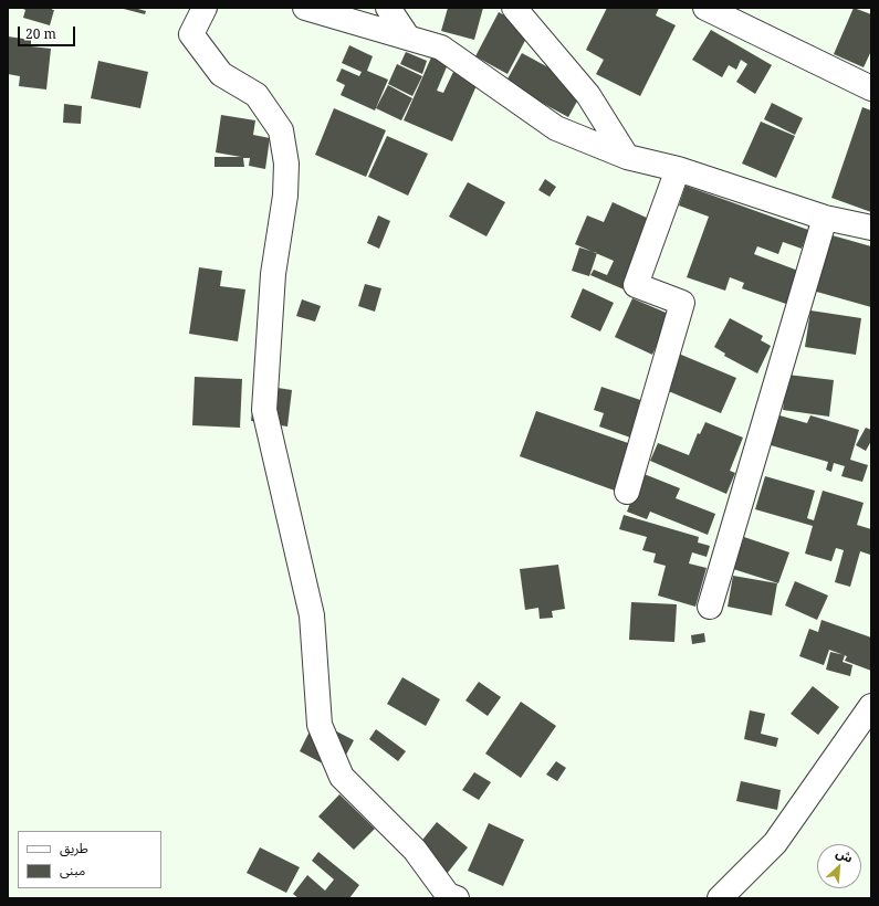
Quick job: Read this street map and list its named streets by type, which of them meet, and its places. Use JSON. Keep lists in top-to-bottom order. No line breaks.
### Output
{"legend":["طريق","مبنى"],"scale_bar":"20 m","north":"top right"}
